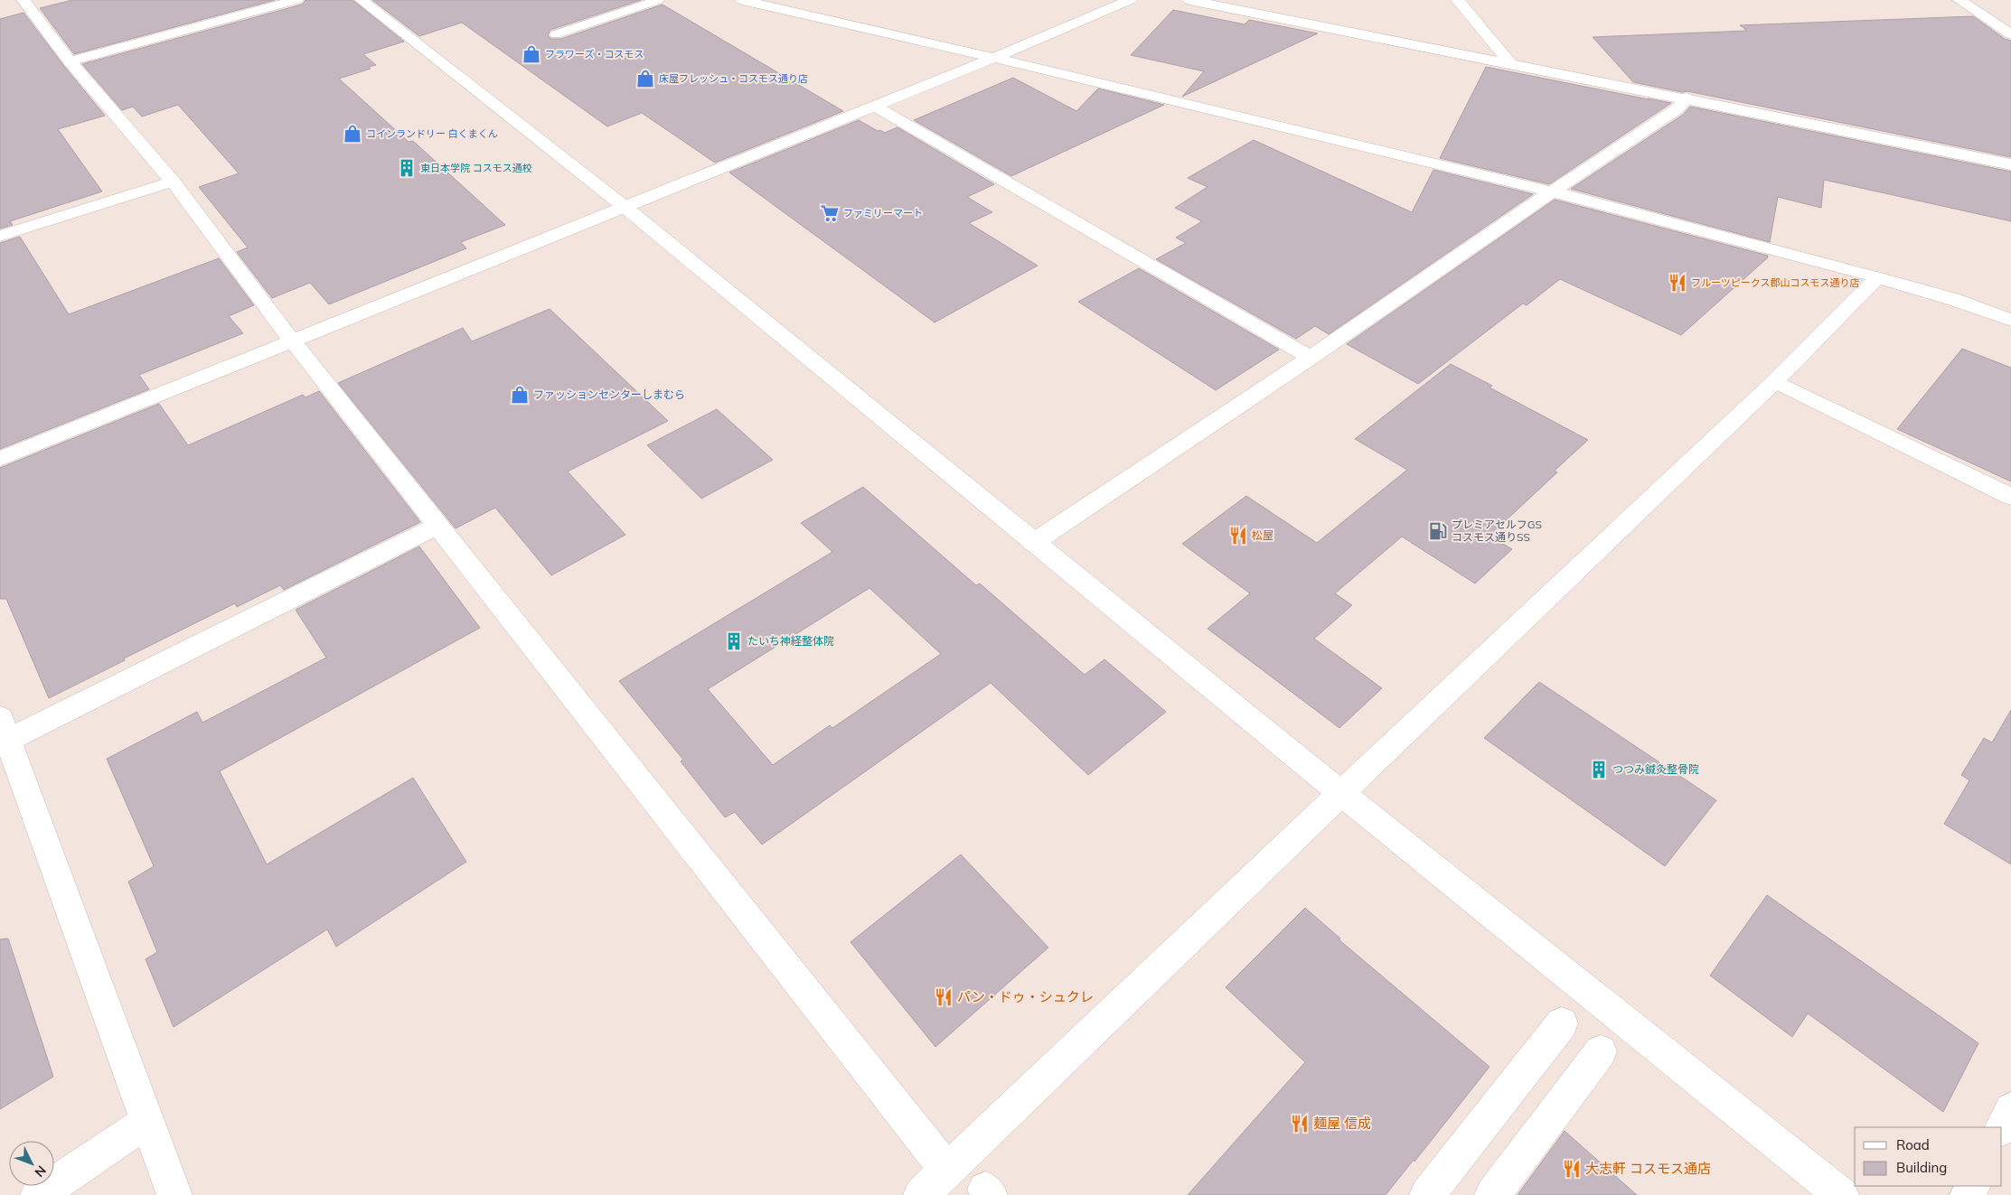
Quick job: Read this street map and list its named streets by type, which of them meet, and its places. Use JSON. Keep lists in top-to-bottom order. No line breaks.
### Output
{"places":{"shop":["フラワーズ・コスモス","床屋フレッシュ・コスモス通り店","コインランドリー 白くまくん","ファッションセンターしまむら"],"building":["東日本学院 コスモス通校","たいち神経整体院","つつみ鍼灸整骨院"],"supermarket":["ファミリーマート"],"restaurant":["フルーツピークス郡山コスモス通り店","松屋","パン・ドゥ・シュクレ","麺屋 信成","大志軒 コスモス通店"],"fuel station":["プレミアセルフGS コスモス通りSS"]},"legend":["Road","Building"],"north":"bottom right"}
